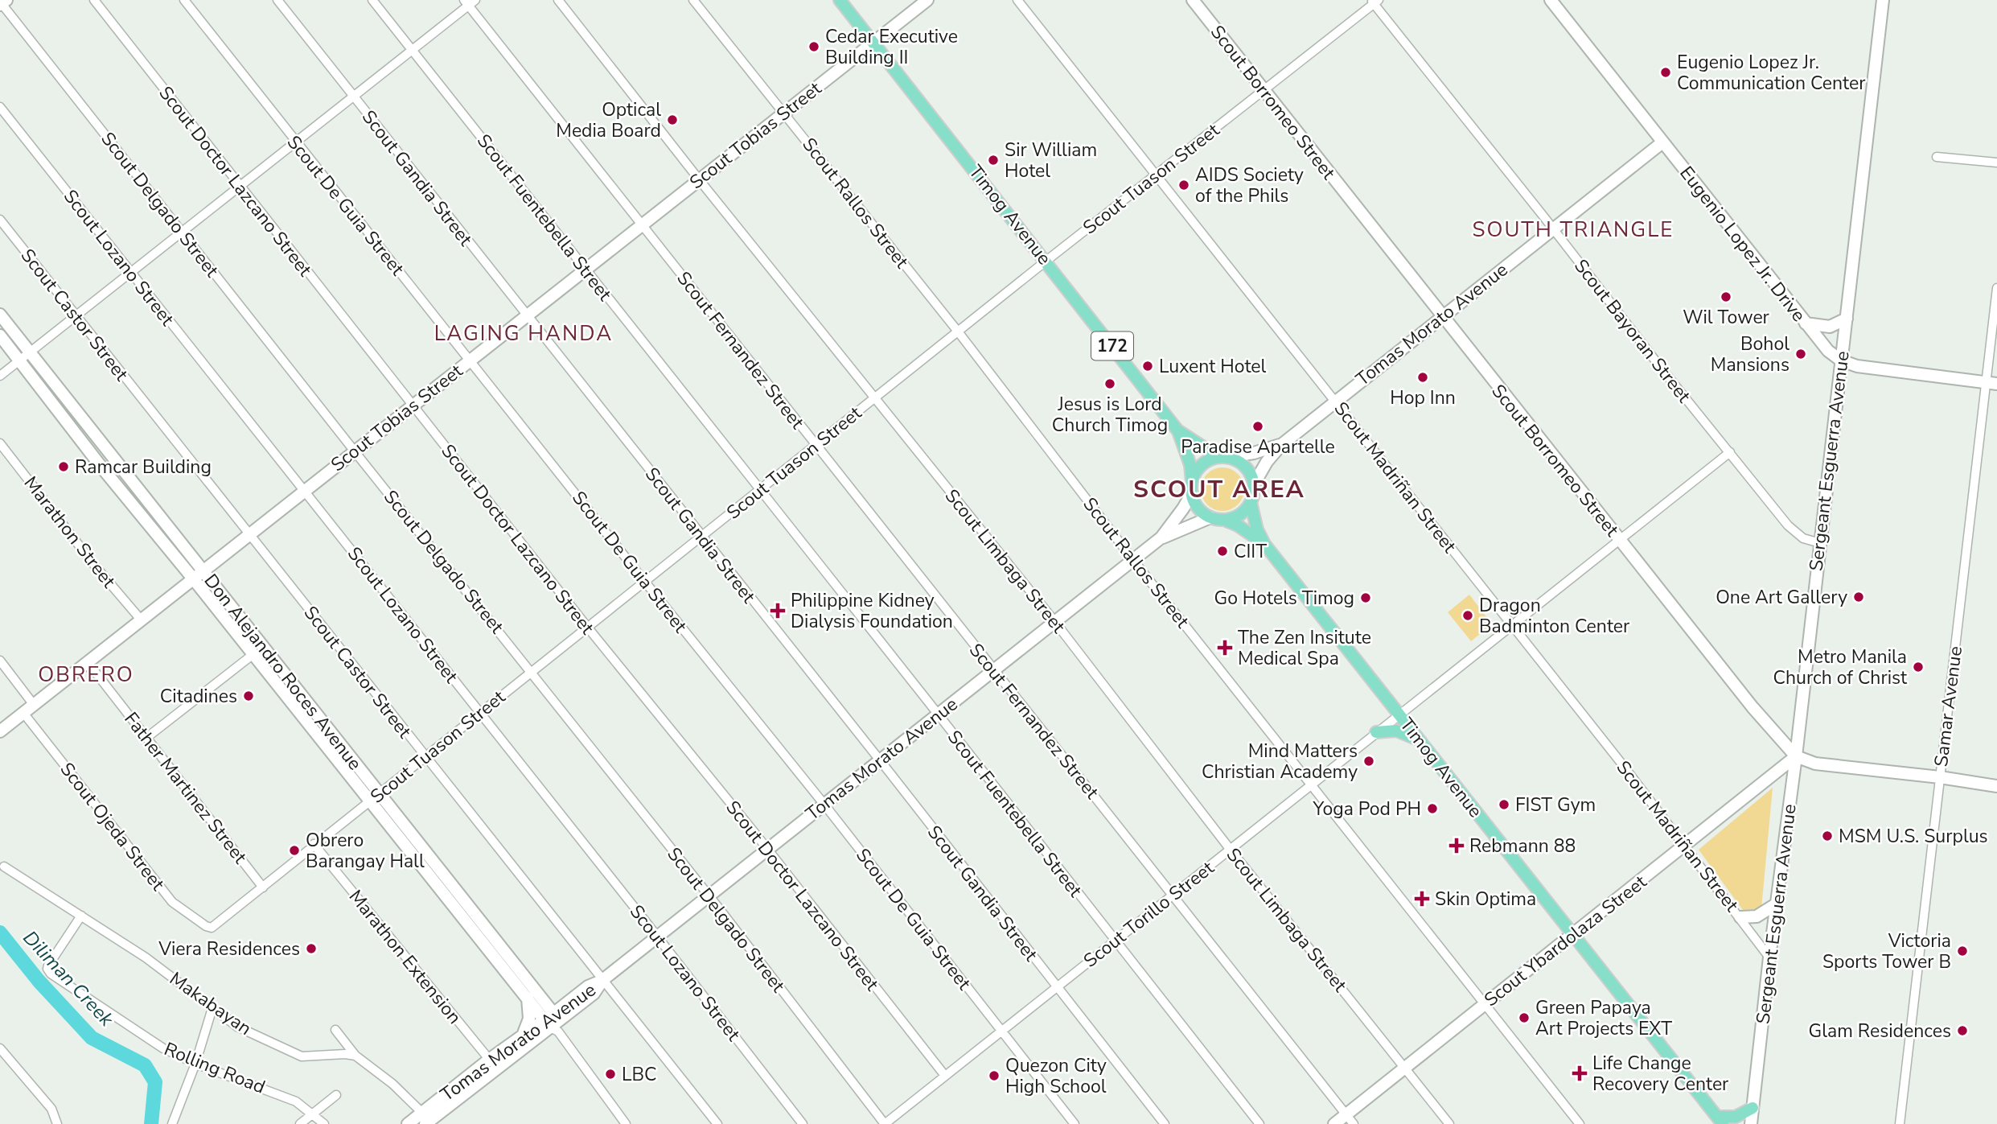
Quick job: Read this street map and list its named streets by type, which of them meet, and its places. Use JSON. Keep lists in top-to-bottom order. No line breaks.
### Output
{"streets":{"main road":["Timog Avenue","172"],"street":["Scout Borromeo Street","Scout Tobias Street","Scout Gandia Street","Scout Tuason Street","Scout Doctor Lazcano Street","Scout Rallos Street","Scout Delgado Street","Scout De Guia Street","Scout Fuentebella Street","Eugenio Lopez Jr. Drive","Scout Lozano Street","Scout Castor Street","Tomas Morato Avenue","Scout Bayoran Street","Scout Fernandez Street","Sergeant Esguerra Avenue","Scout Madriñan Street","Marathon Street","Scout Limbaga Street","Don Alejandro Roces Avenue","Samar Avenue","Father Martinez Street","Scout Ojeda Street","Scout Torillo Street","Scout Ybardolaza Street","Marathon Extension","Makabayan","Rolling Road"]},"crossings":[["Scout Borromeo Street","Scout Tuason Street"],["Scout Borromeo Street","Tomas Morato Avenue"],["Scout Borromeo Street","Sergeant Esguerra Avenue"],["Scout Borromeo Street","Scout Torillo Street"],["Scout Borromeo Street","Scout Ybardolaza Street"],["Scout Tobias Street","Scout Gandia Street"],["Scout Tobias Street","Scout Doctor Lazcano Street"],["Scout Tobias Street","Scout Rallos Street"],["Scout Tobias Street","Scout Delgado Street"],["Scout Tobias Street","Scout De Guia Street"],["Scout Tobias Street","Timog Avenue"],["Scout Tobias Street","Scout Fuentebella Street"],["Scout Tobias Street","Scout Lozano Street"],["Scout Tobias Street","Scout Castor Street"],["Scout Tobias Street","Scout Fernandez Street"],["Scout Tobias Street","Marathon Street"],["Scout Tobias Street","Scout Limbaga Street"],["Scout Tobias Street","Don Alejandro Roces Avenue"],["Scout Tobias Street","Father Martinez Street"],["Scout Tobias Street","Scout Ojeda Street"],["Scout Gandia Street","Scout Tuason Street"],["Scout Gandia Street","Tomas Morato Avenue"],["Scout Gandia Street","Scout Torillo Street"],["Scout Tuason Street","Scout Doctor Lazcano Street"],["Scout Tuason Street","Scout Rallos Street"],["Scout Tuason Street","Scout Delgado Street"],["Scout Tuason Street","Scout De Guia Street"],["Scout Tuason Street","Timog Avenue"],["Scout Tuason Street","Scout Fuentebella Street"],["Scout Tuason Street","Scout Lozano Street"],["Scout Tuason Street","Scout Castor Street"],["Scout Tuason Street","Scout Bayoran Street"],["Scout Tuason Street","Scout Fernandez Street"],["Scout Tuason Street","Scout Madriñan Street"],["Scout Tuason Street","Scout Limbaga Street"],["Scout Tuason Street","Don Alejandro Roces Avenue"],["Scout Tuason Street","Father Martinez Street"],["Scout Tuason Street","Scout Ojeda Street"],["Scout Tuason Street","Marathon Extension"],["Scout Doctor Lazcano Street","Tomas Morato Avenue"],["Scout Doctor Lazcano Street","Scout Torillo Street"],["Scout Rallos Street","Tomas Morato Avenue"],["Scout Rallos Street","Scout Torillo Street"],["Scout Rallos Street","Scout Ybardolaza Street"],["Scout Delgado Street","Tomas Morato Avenue"],["Scout Delgado Street","Scout Torillo Street"],["Scout De Guia Street","Tomas Morato Avenue"],["Scout De Guia Street","Scout Torillo Street"],["Timog Avenue","Tomas Morato Avenue"],["Timog Avenue","172"],["Timog Avenue","Scout Torillo Street"],["Timog Avenue","Scout Ybardolaza Street"],["Scout Fuentebella Street","Tomas Morato Avenue"],["Scout Fuentebella Street","Scout Torillo Street"],["Eugenio Lopez Jr. Drive","Tomas Morato Avenue"],["Eugenio Lopez Jr. Drive","Sergeant Esguerra Avenue"],["Eugenio Lopez Jr. Drive","Samar Avenue"],["Scout Lozano Street","Tomas Morato Avenue"],["Scout Castor Street","Tomas Morato Avenue"],["Tomas Morato Avenue","Scout Bayoran Street"],["Tomas Morato Avenue","172"],["Tomas Morato Avenue","Scout Fernandez Street"],["Tomas Morato Avenue","Scout Madriñan Street"],["Tomas Morato Avenue","Scout Limbaga Street"],["Tomas Morato Avenue","Don Alejandro Roces Avenue"],["Tomas Morato Avenue","Marathon Extension"],["Scout Bayoran Street","Sergeant Esguerra Avenue"],["Scout Bayoran Street","Scout Torillo Street"],["Scout Fernandez Street","Scout Torillo Street"],["Scout Fernandez Street","Scout Ybardolaza Street"],["Sergeant Esguerra Avenue","Scout Madriñan Street"],["Sergeant Esguerra Avenue","Scout Ybardolaza Street"],["Scout Madriñan Street","Scout Torillo Street"],["Scout Madriñan Street","Scout Ybardolaza Street"],["Scout Limbaga Street","Scout Torillo Street"],["Scout Limbaga Street","Scout Ybardolaza Street"],["Makabayan","Rolling Road"]],"districts":["SOUTH TRIANGLE","LAGING HANDA","SCOUT AREA","OBRERO"],"water":["Diliman Creek"],"places":{"other":["Cedar Executive Building II","Eugenio Lopez Jr. Communication Center","Optical Media Board","Sir William Hotel","AIDS Society of the Phils","Wil Tower","Bohol Mansions","Luxent Hotel","Hop Inn","Jesus is Lord Church Timog","Paradise Apartelle","Ramcar Building","CIIT","One Art Gallery","Go Hotels Timog","Dragon Badminton Center","Metro Manila Church of Christ","Citadines","Mind Matters Christian Academy","FIST Gym","Yoga Pod PH","MSM U.S. Surplus","Obrero Barangay Hall","Viera Residences","Victoria Sports Tower B","Green Papaya Art Projects EXT","Glam Residences","LBC","Quezon City High School"],"health":["Philippine Kidney Dialysis Foundation","The Zen Insitute Medical Spa","Rebmann 88","Skin Optima","Life Change Recovery Center"]}}
